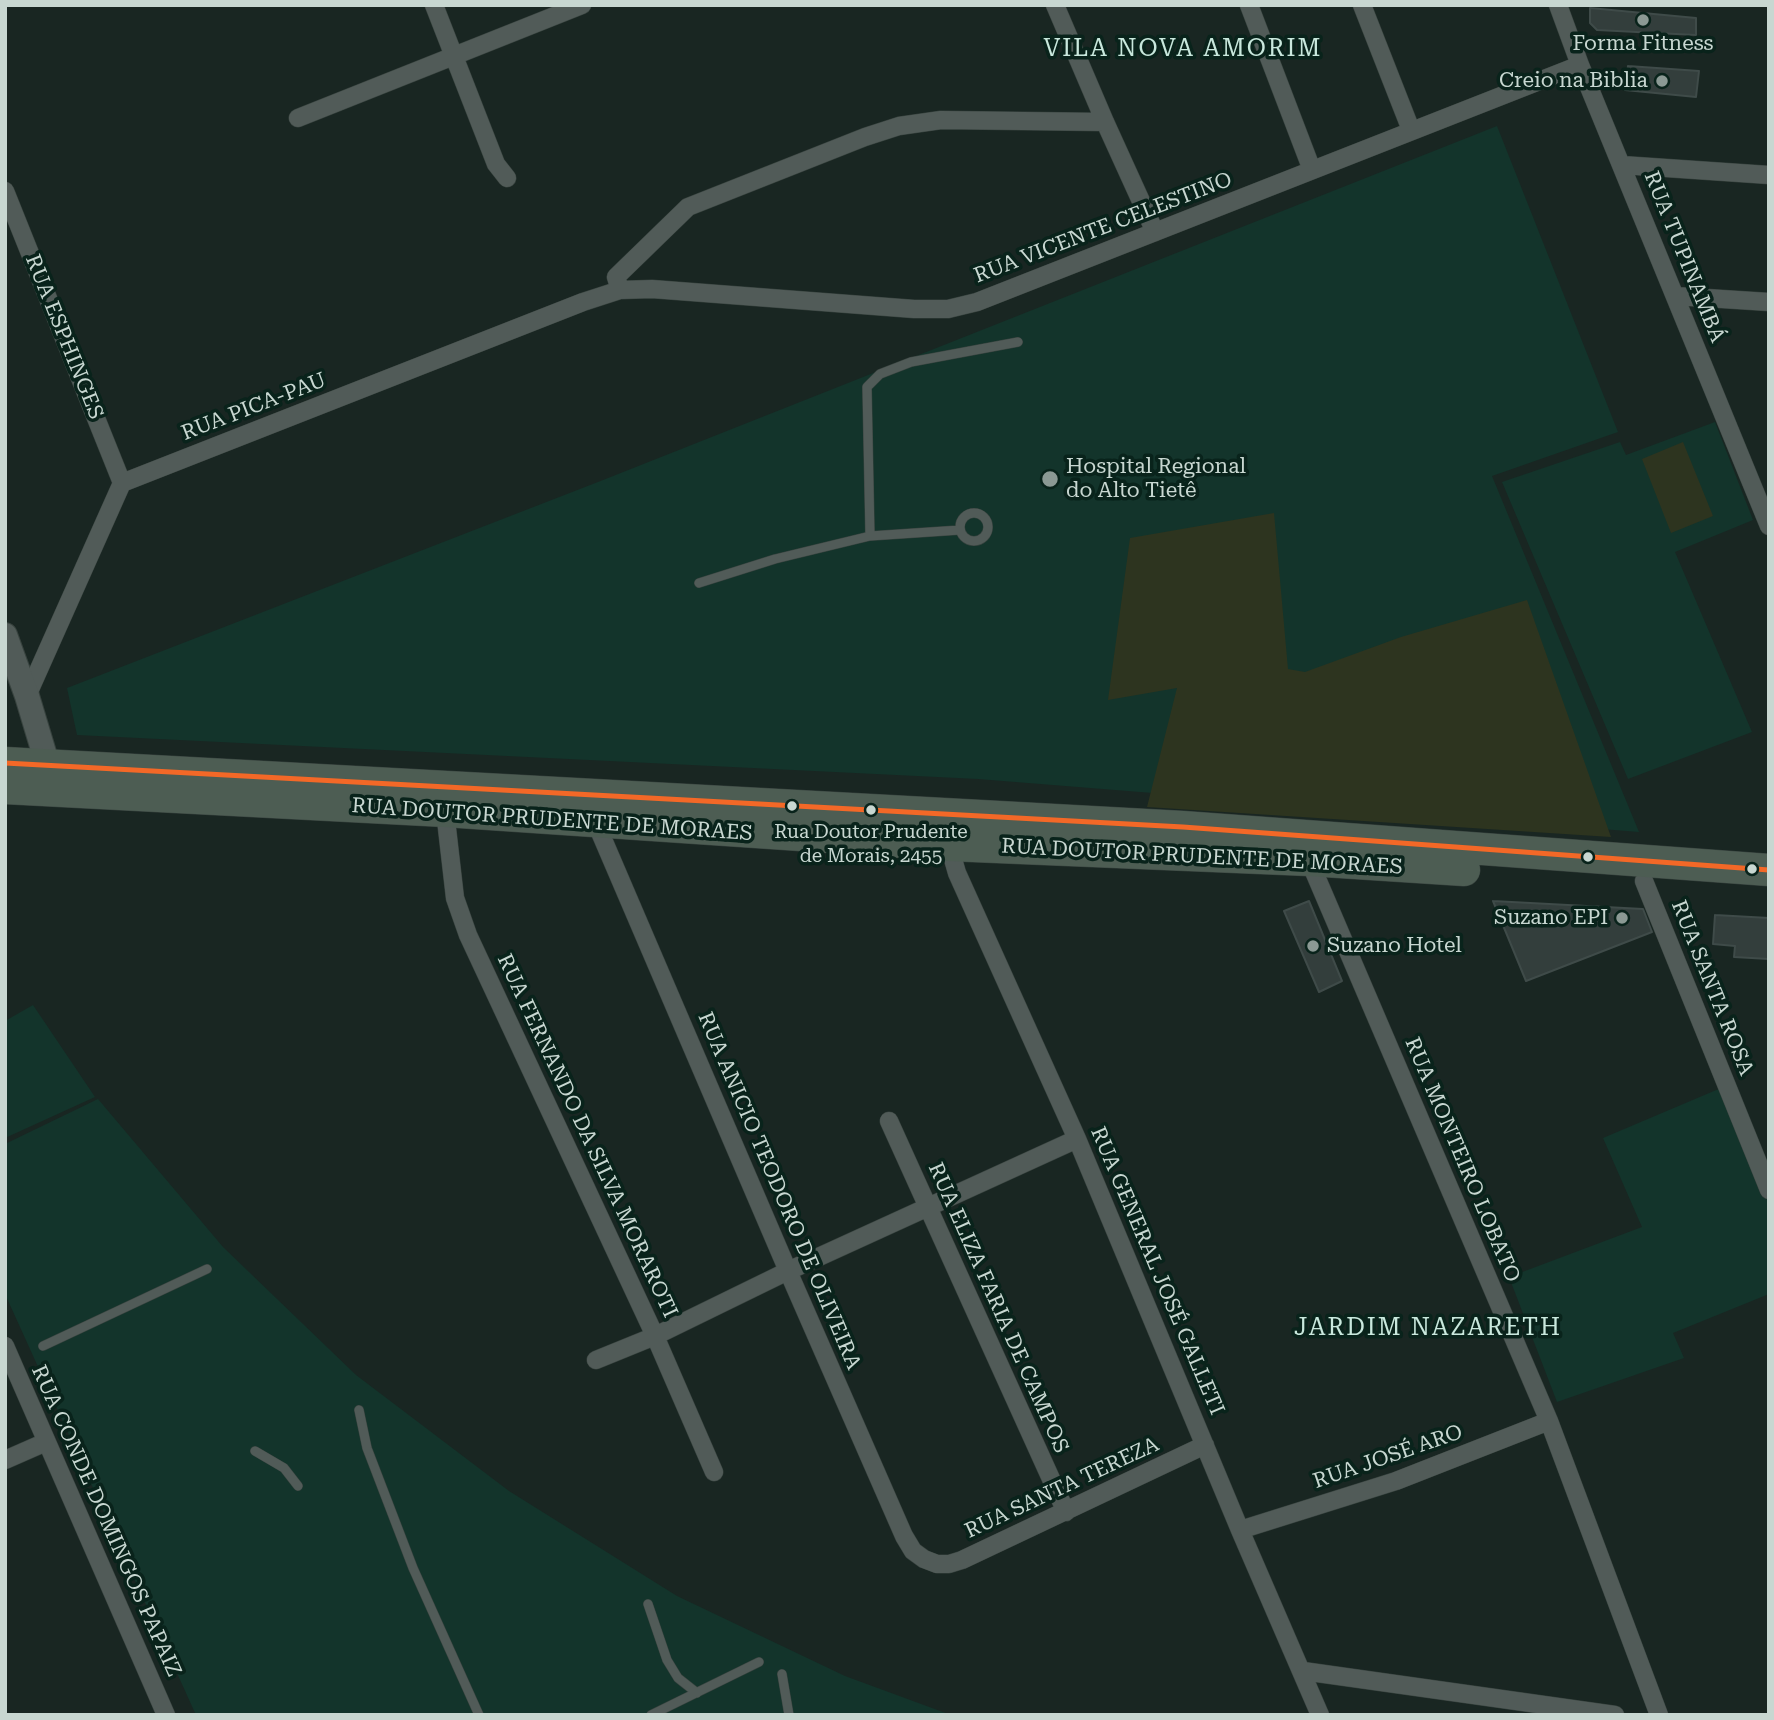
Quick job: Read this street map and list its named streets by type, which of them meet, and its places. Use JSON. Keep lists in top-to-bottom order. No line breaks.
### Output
{"streets":{"highway":["RUA DOUTOR PRUDENTE DE MORAES"],"street":["RUA VICENTE CELESTINO","RUA TUPINAMBÁ","RUA ESPHINGES","RUA PICA-PAU","RUA SANTA ROSA","RUA FERNANDO DA SILVA MORAROTI","RUA MONTEIRO LOBATO","RUA ANICIO TEODORO DE OLIVEIRA","RUA GENERAL JOSÉ GALLETI","RUA ELIZA FARIA DE CAMPOS","RUA JOSÉ ARO","RUA SANTA TEREZA","RUA CONDE DOMINGOS PAPAIZ"]},"crossings":[["RUA VICENTE CELESTINO","RUA TUPINAMBÁ"],["RUA VICENTE CELESTINO","RUA PICA-PAU"],["RUA ESPHINGES","RUA PICA-PAU"],["RUA DOUTOR PRUDENTE DE MORAES","RUA SANTA ROSA"],["RUA DOUTOR PRUDENTE DE MORAES","RUA FERNANDO DA SILVA MORAROTI"],["RUA DOUTOR PRUDENTE DE MORAES","RUA MONTEIRO LOBATO"],["RUA DOUTOR PRUDENTE DE MORAES","RUA ANICIO TEODORO DE OLIVEIRA"],["RUA DOUTOR PRUDENTE DE MORAES","RUA GENERAL JOSÉ GALLETI"],["RUA MONTEIRO LOBATO","RUA JOSÉ ARO"],["RUA ANICIO TEODORO DE OLIVEIRA","RUA SANTA TEREZA"],["RUA GENERAL JOSÉ GALLETI","RUA JOSÉ ARO"],["RUA GENERAL JOSÉ GALLETI","RUA SANTA TEREZA"],["RUA ELIZA FARIA DE CAMPOS","RUA SANTA TEREZA"]],"districts":["VILA NOVA AMORIM","JARDIM NAZARETH"],"places":["Forma Fitness","Creio na Biblia","Hospital Regional do Alto Tietê","Rua Doutor Prudente de Morais, 2455","Suzano EPI","Suzano Hotel"]}
